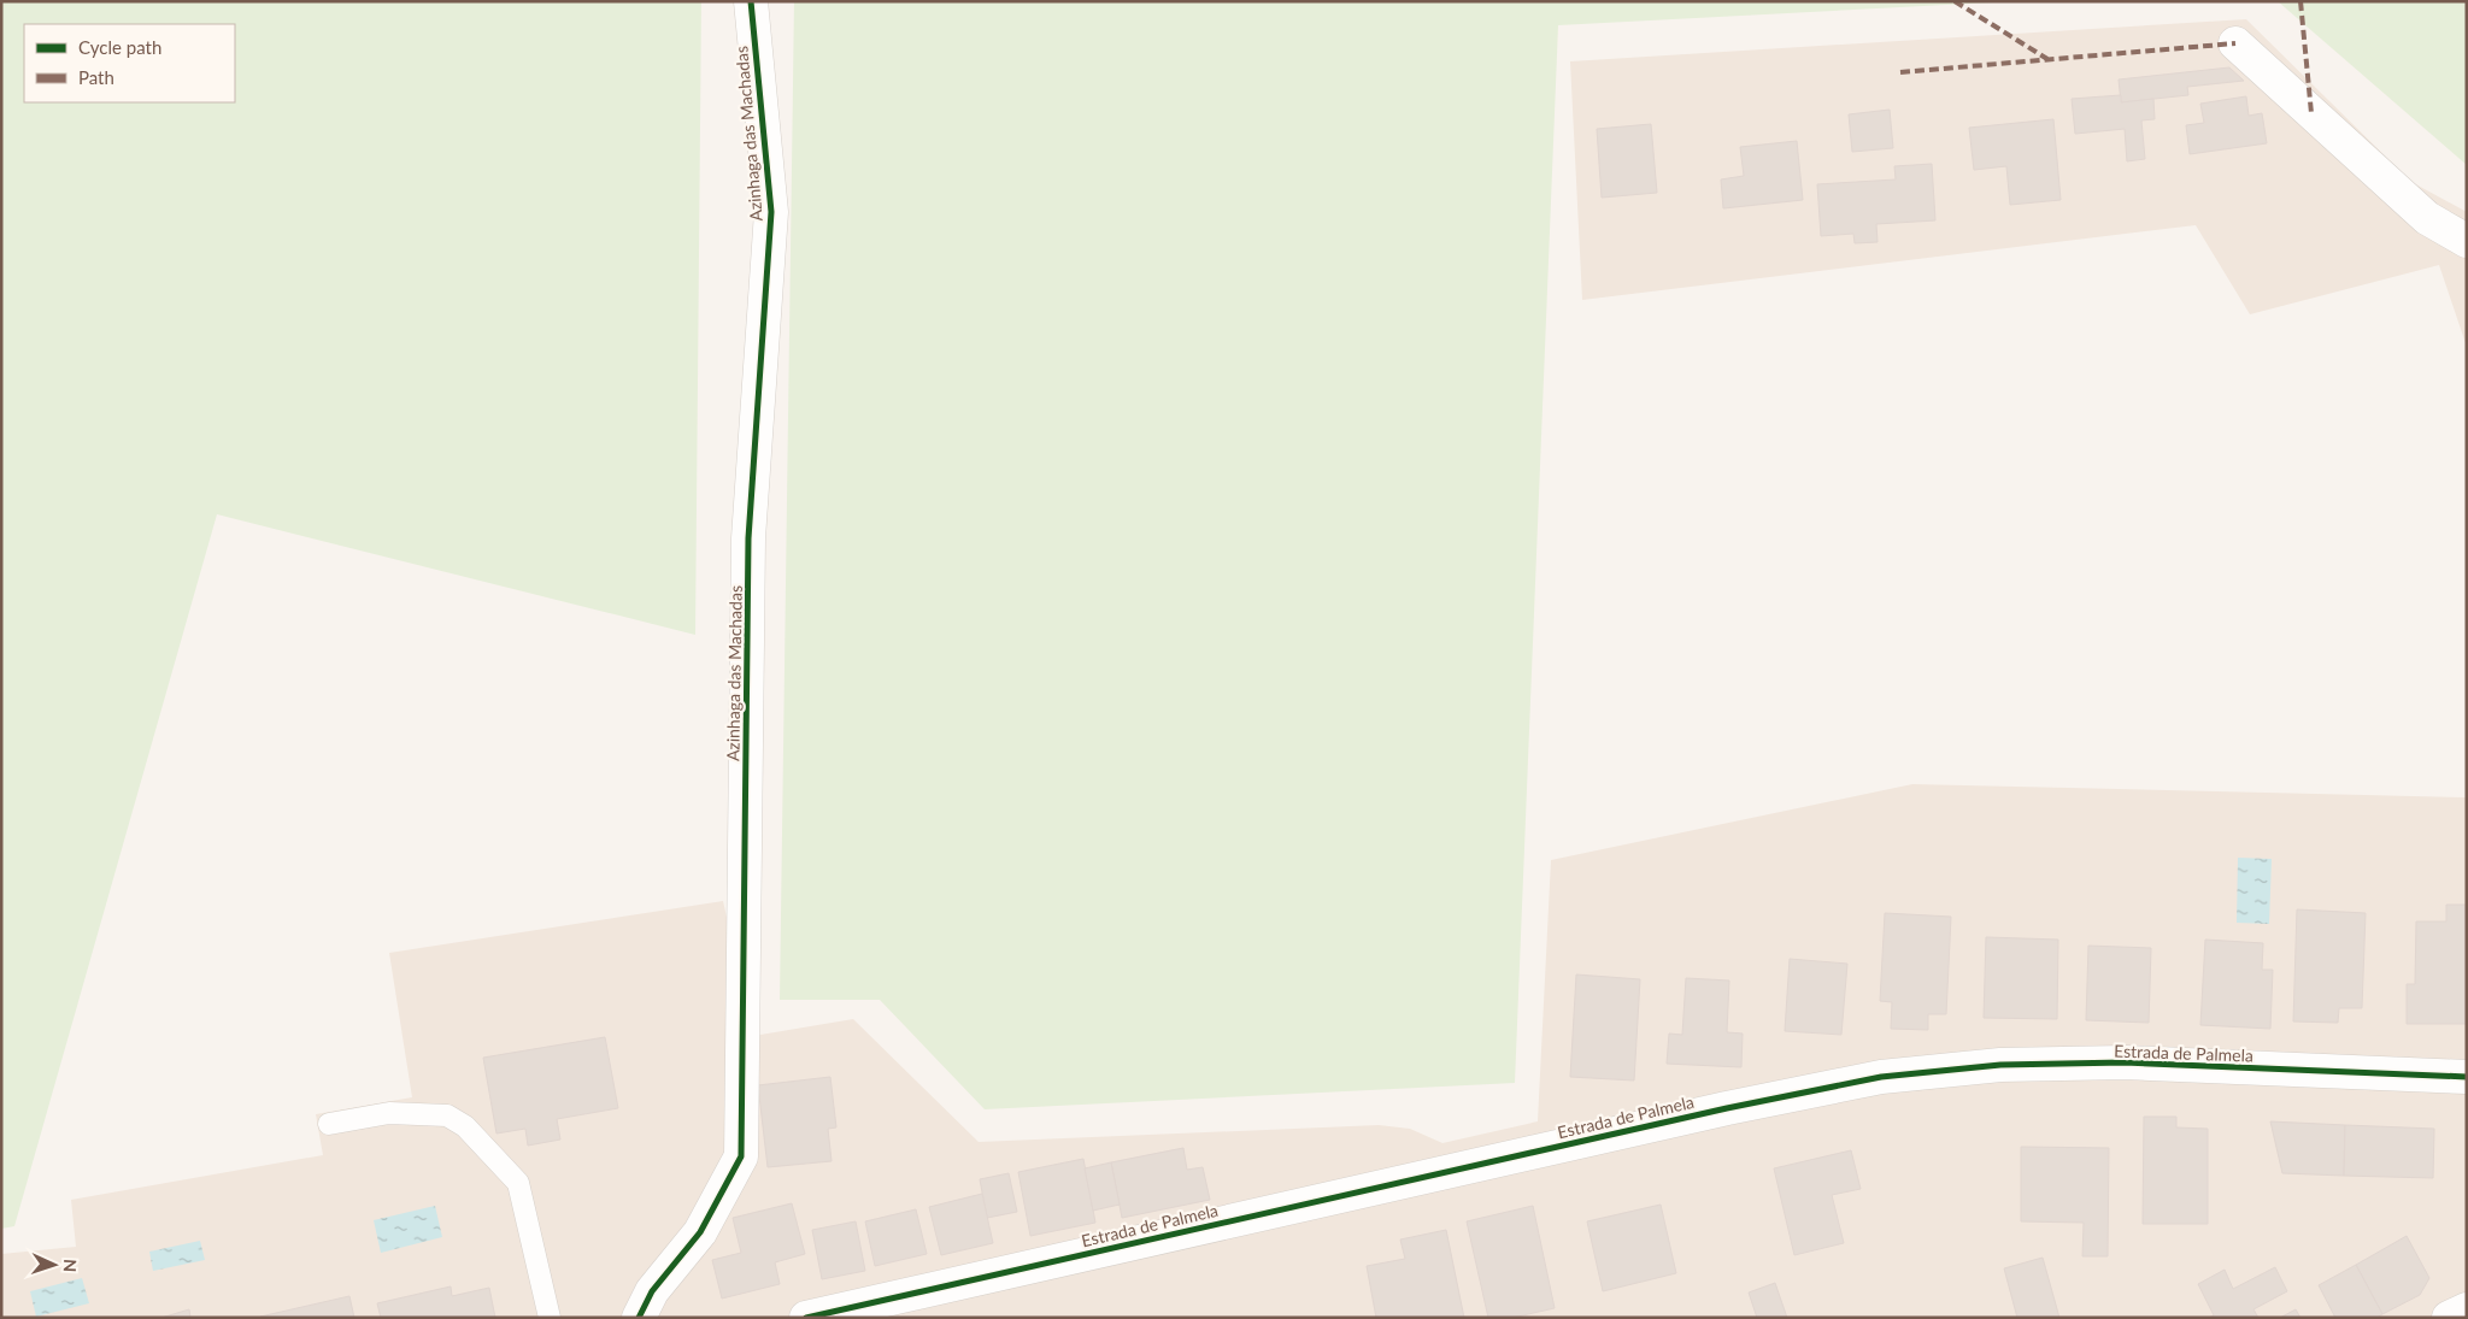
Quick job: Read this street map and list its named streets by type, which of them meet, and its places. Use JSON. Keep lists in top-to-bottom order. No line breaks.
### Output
{"streets":{"street":["Azinhaga das Machadas","Estrada de Palmela"]},"legend":["Cycle path","Path"],"north":"right"}
